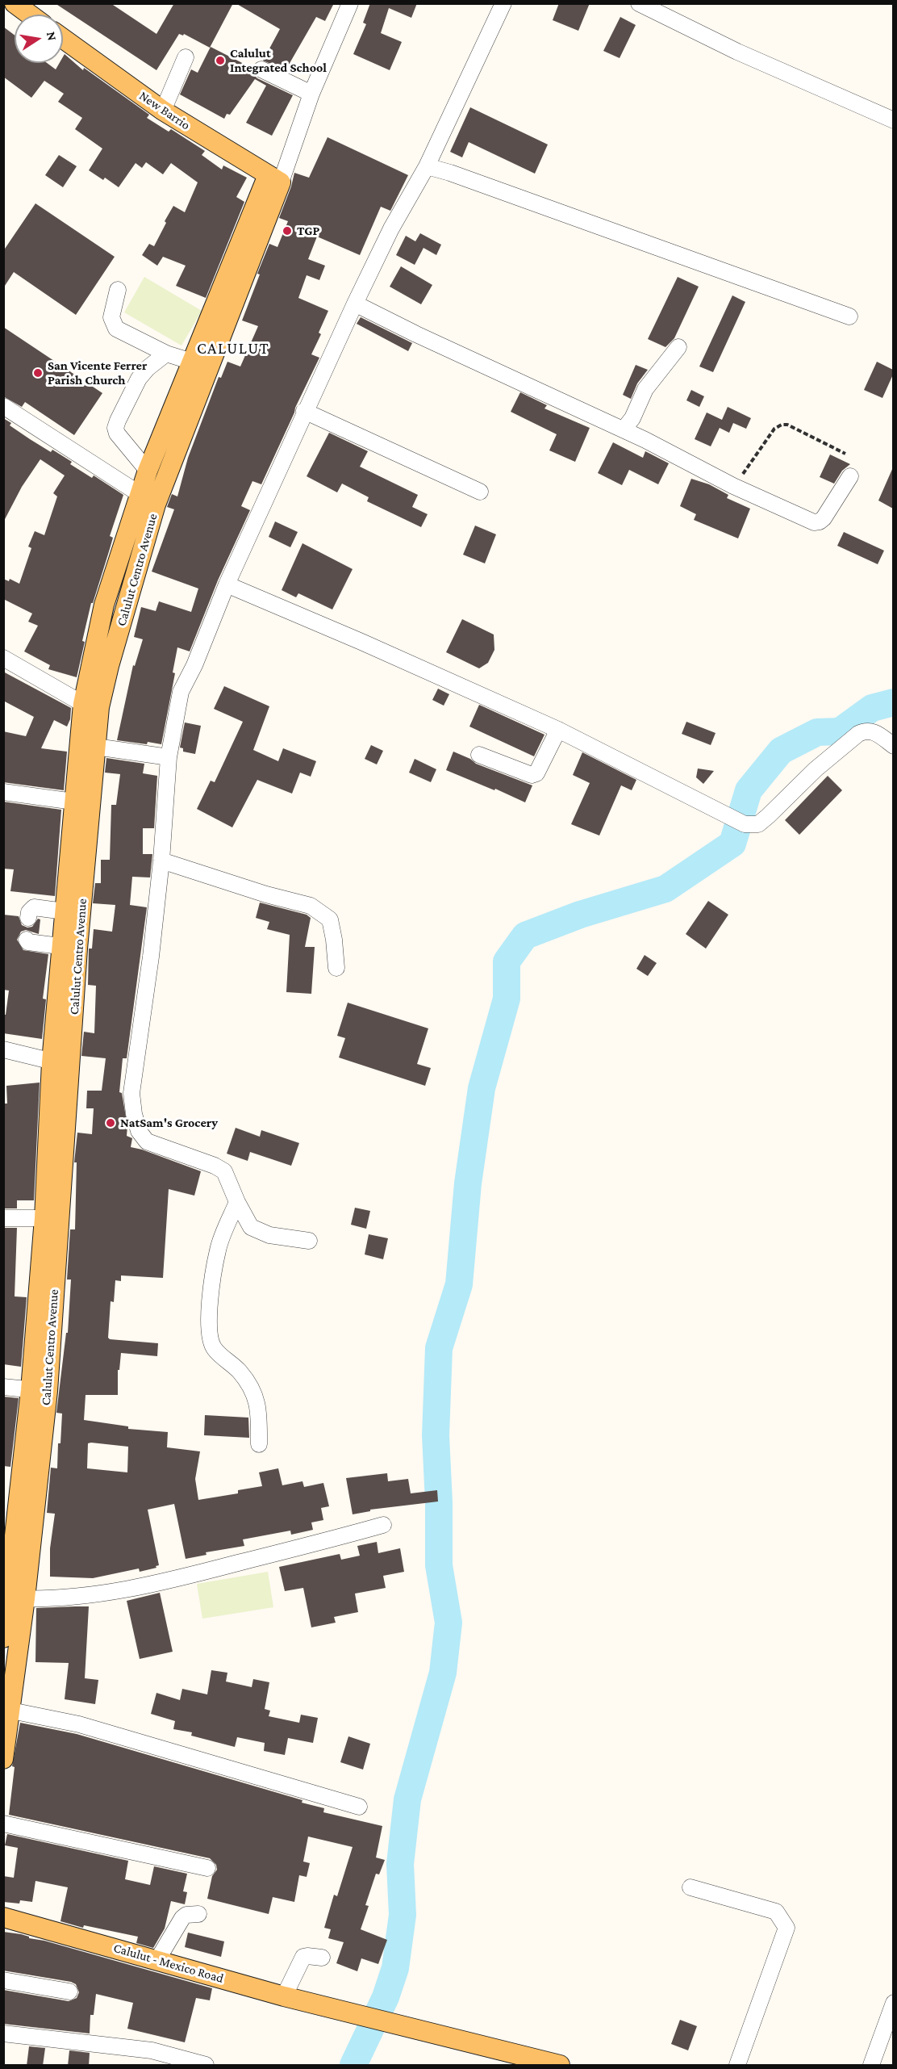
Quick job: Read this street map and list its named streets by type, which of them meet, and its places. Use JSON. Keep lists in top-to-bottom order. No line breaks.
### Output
{"streets":{"main road":["New Barrio","Calulut Centro Avenue","Calulut - Mexico Road"]},"crossings":[["New Barrio","Calulut Centro Avenue"]],"districts":["CALULUT"],"places":["Calulut Integrated School","TGP","San Vicente Ferrer Parish Church","NatSam's Grocery"],"north":"right"}
